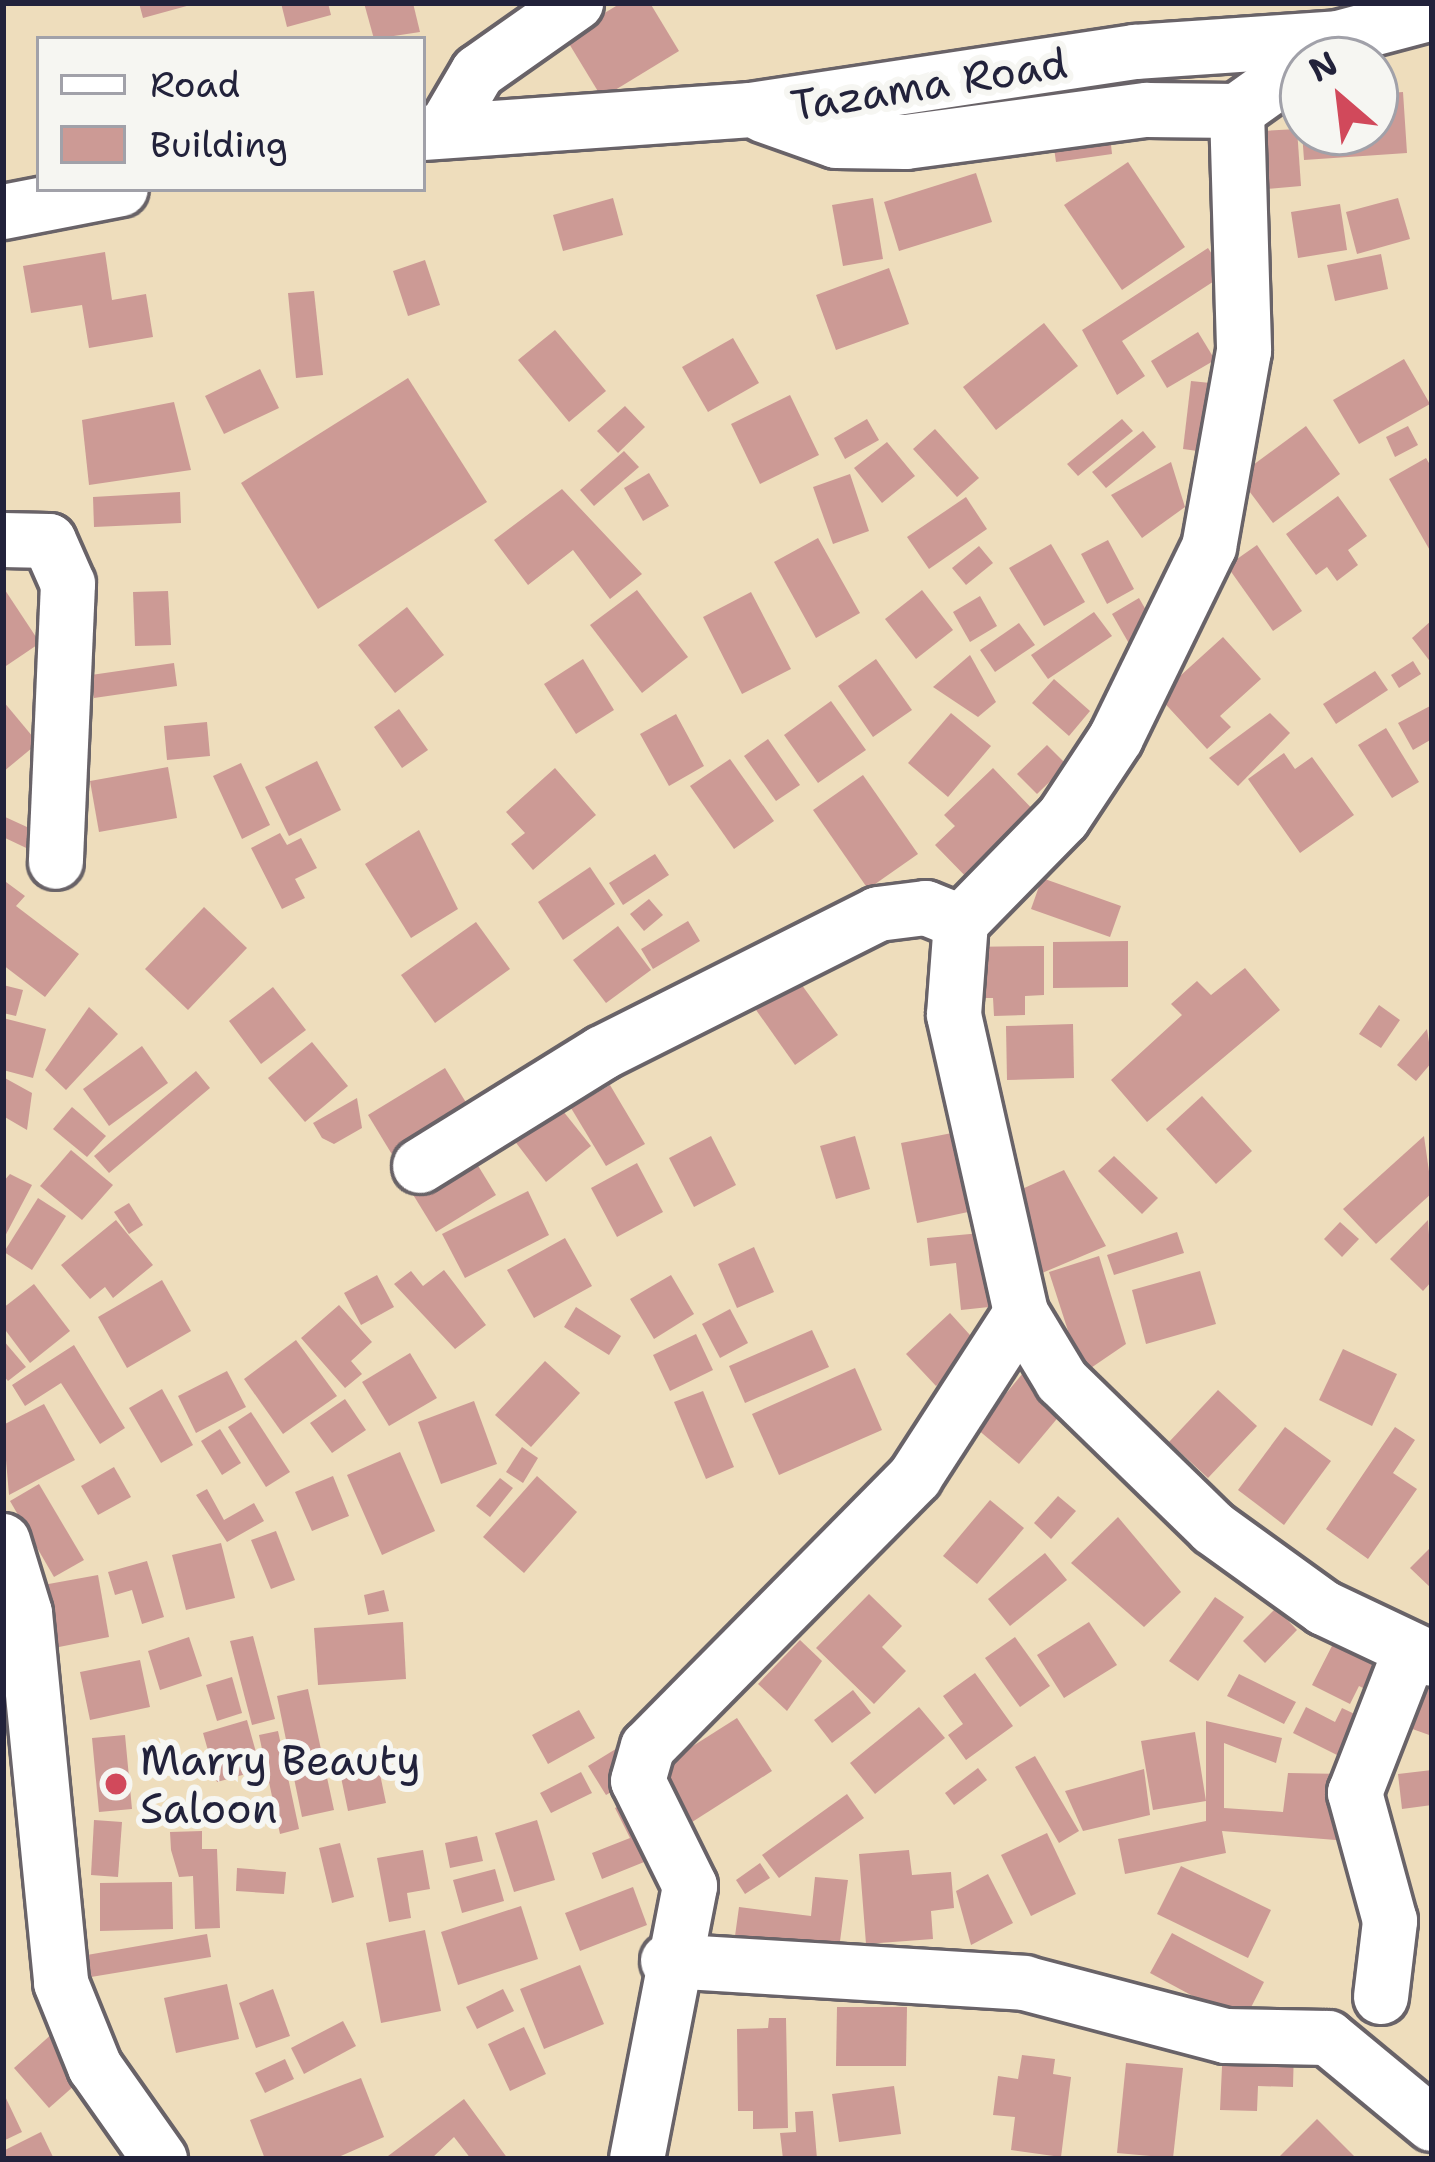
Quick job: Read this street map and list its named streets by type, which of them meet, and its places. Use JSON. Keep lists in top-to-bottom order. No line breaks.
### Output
{"streets":{"street":["Tazama Road"]},"places":["Marry Beauty Saloon"],"legend":["Road","Building"],"north":"top left"}
